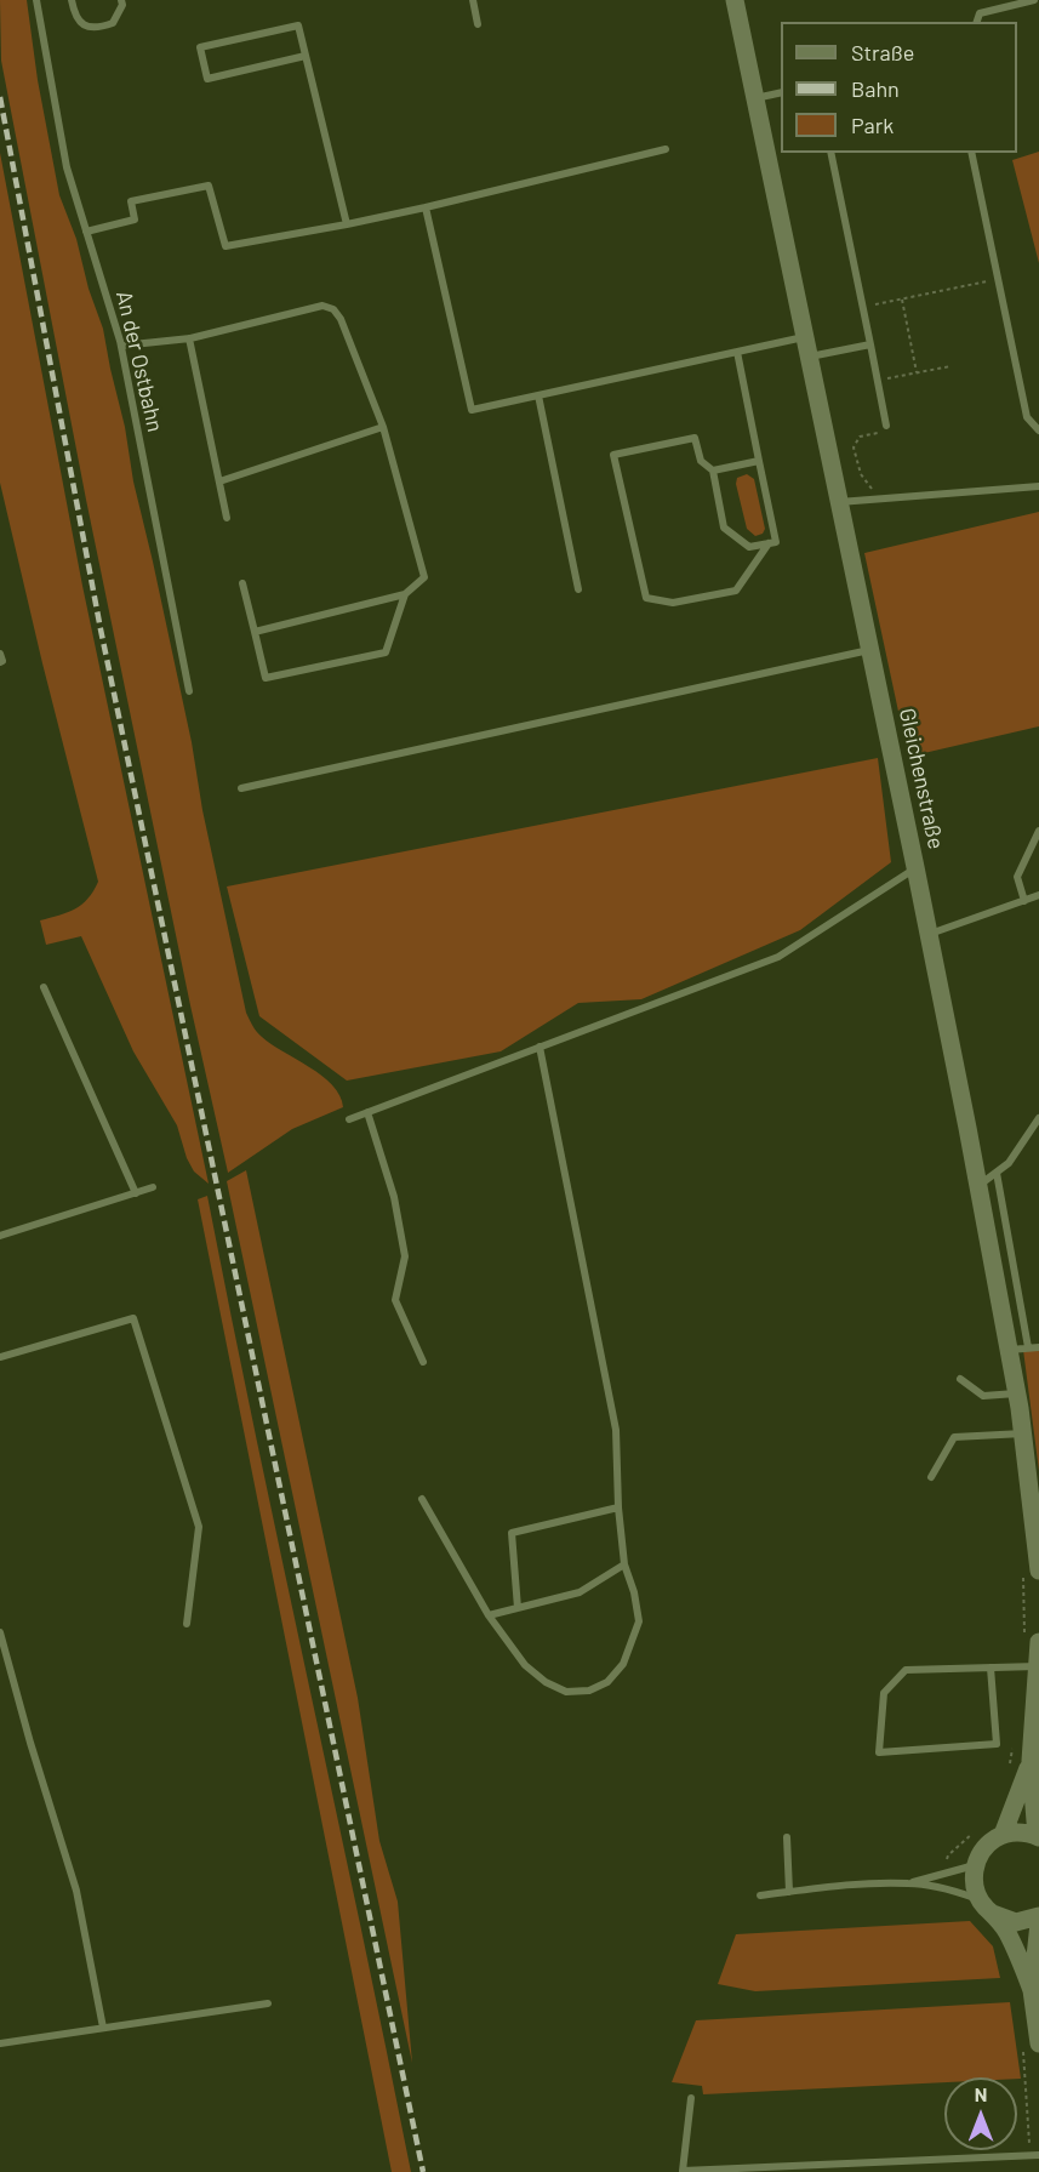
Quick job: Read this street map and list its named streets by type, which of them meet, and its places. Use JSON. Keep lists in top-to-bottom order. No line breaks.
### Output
{"streets":{"street":["Gleichenstraße"],"lane":["An der Ostbahn"]},"legend":["Straße","Bahn","Park"],"north":"top"}
